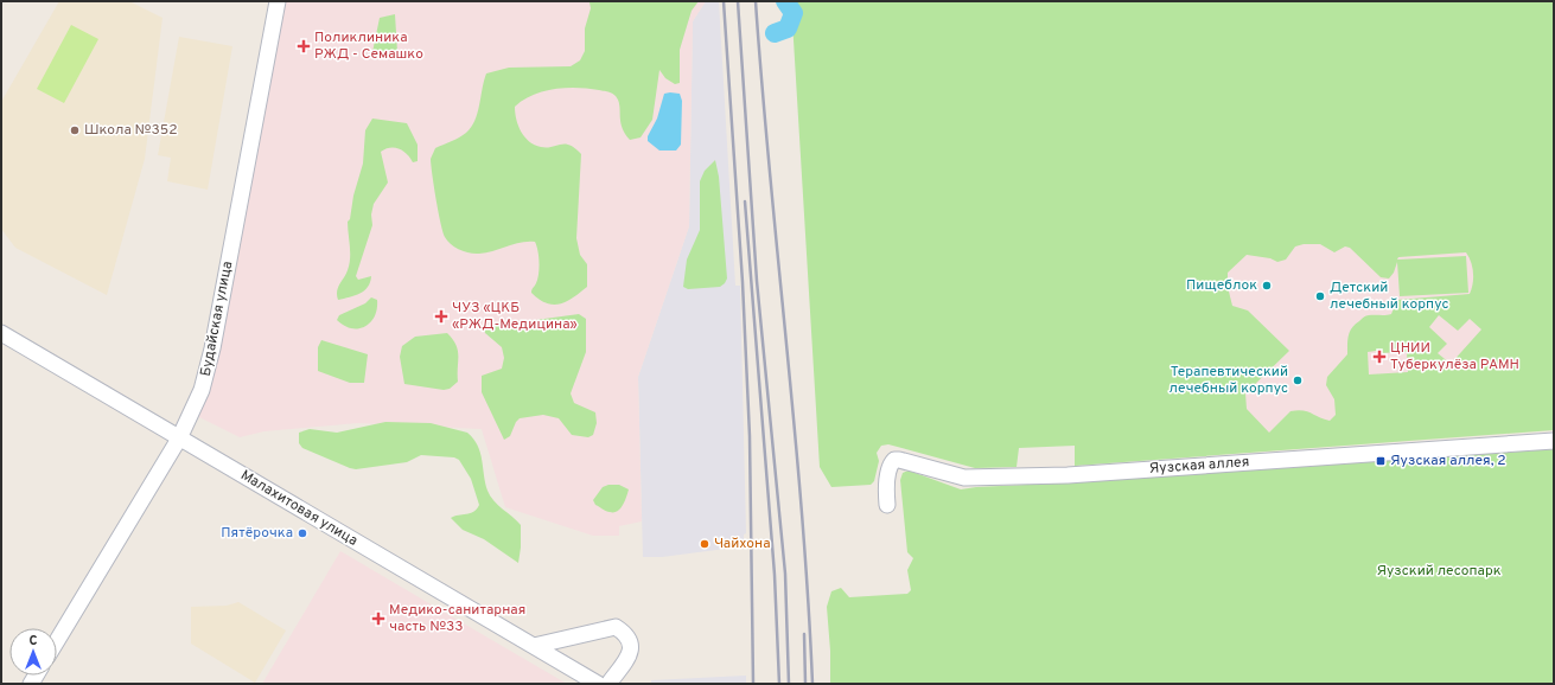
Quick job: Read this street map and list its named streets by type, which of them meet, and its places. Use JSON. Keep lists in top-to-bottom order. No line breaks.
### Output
{"streets":{"street":["Будайская улица","Яузская аллея","Малахитовая улица"]},"crossings":[["Будайская улица","Малахитовая улица"]],"parks":["Яузский лесопарк"],"places":{"health":["Поликлиника РЖД - Семашко","ЧУЗ «ЦКБ «РЖД-Медицина»","ЦНИИ Туберкулёза РАМН","Медико-санитарная часть №33"],"other":["Школа №352","Пищеблок","Детский лечебный корпус","Терапевтический лечебный корпус","Пятёрочка","Чайхона"],"transit":["Яузская аллея, 2"]},"north":"top"}
